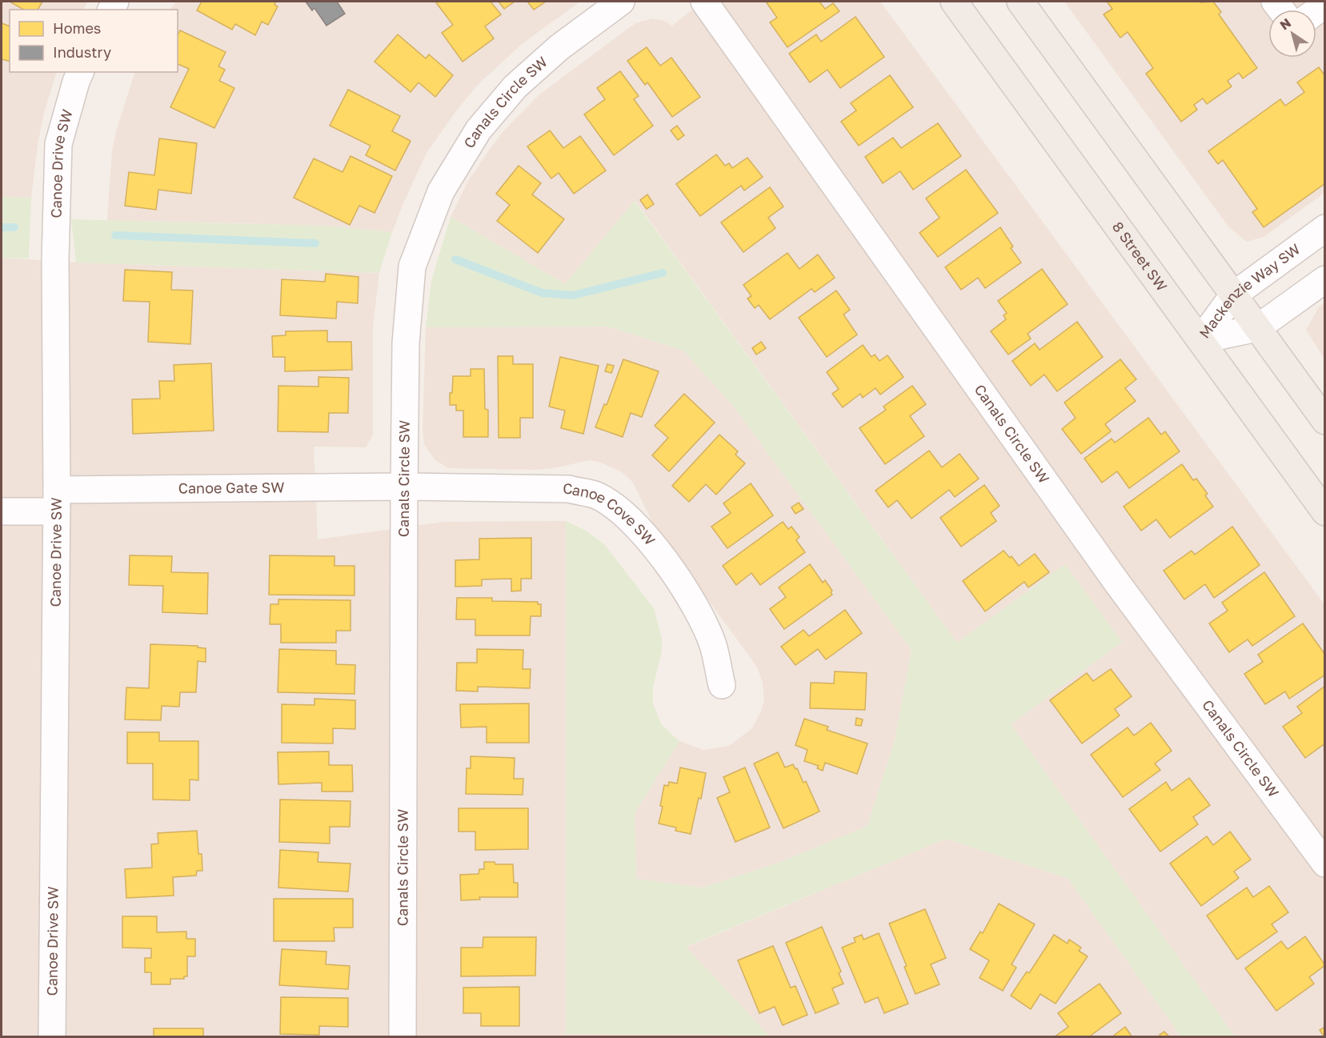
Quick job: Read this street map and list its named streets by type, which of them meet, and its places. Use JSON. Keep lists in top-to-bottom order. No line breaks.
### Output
{"streets":{"main road":["8 Street SW"],"street":["Canals Circle SW","Canoe Drive SW","Mackenzie Way SW","Canoe Gate SW","Canoe Cove SW"]},"crossings":[["Canals Circle SW","Canoe Gate SW"],["Canals Circle SW","Canoe Cove SW"],["Canoe Drive SW","Canoe Gate SW"],["8 Street SW","Mackenzie Way SW"],["Canoe Gate SW","Canoe Cove SW"]],"legend":["Homes","Industry"],"north":"top left"}
